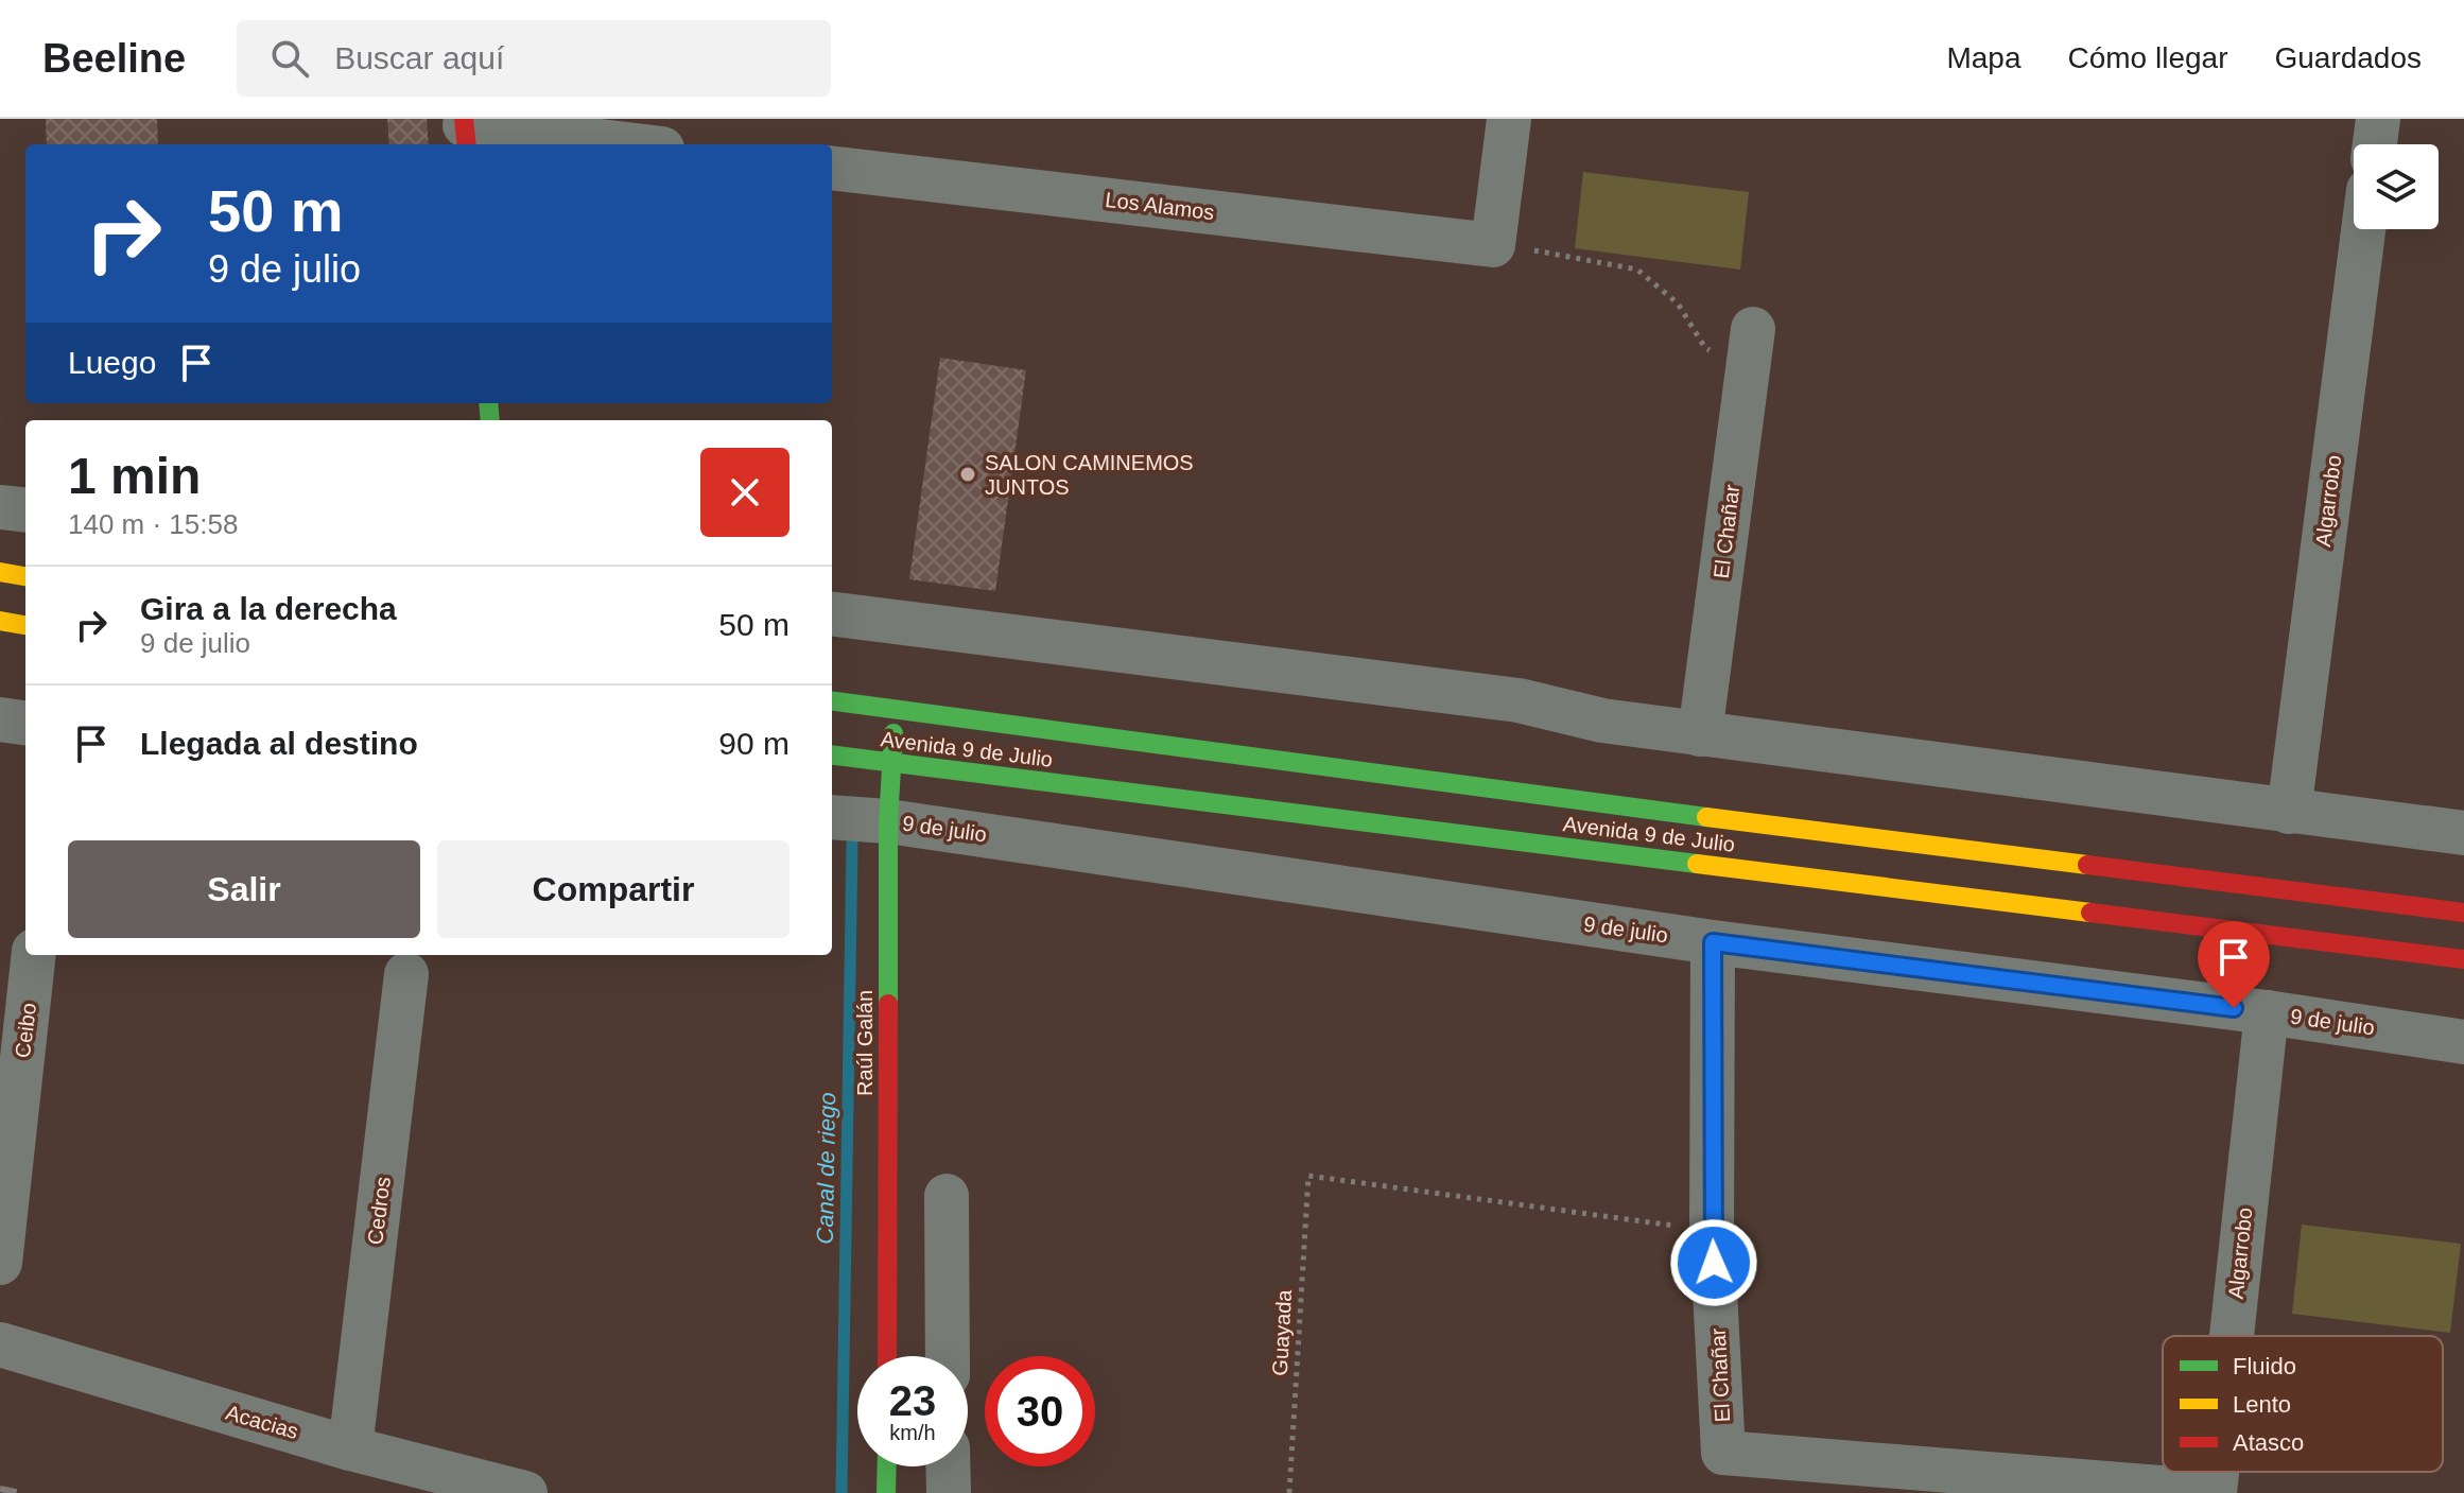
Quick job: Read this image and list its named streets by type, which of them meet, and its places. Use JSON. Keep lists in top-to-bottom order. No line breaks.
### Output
{"streets":{"main road":["Avenida 9 de Julio","Raúl Galán"],"street":["Los Alamos","Algarrobo","El Chañar","9 de julio","Ceibo","Cedros","Acacias"],"path":["Guayada"]},"crossings":[["Algarrobo","9 de julio"],["El Chañar","9 de julio"],["El Chañar","Guayada"],["Avenida 9 de Julio","Raúl Galán"],["9 de julio","Raúl Galán"],["Cedros","Acacias"]],"water":["Canal de riego"],"places":["SALON CAMINEMOS JUNTOS"],"legend":["Fluido","Lento","Atasco"],"page":{"header":"Beeline","search":"Buscar aquí","nav":["Mapa","Cómo llegar","Guardados"],"turn":["50 m","9 de julio"],"then":"Luego","heading":["1 min","140 m · 15:58"],"list":[{"name":"Gira a la derecha","note":"9 de julio","value":"50 m"},{"name":"Llegada al destino","value":"90 m"}],"buttons":["Salir","Compartir"],"speed":"23 km/h","limit":"30"}}
